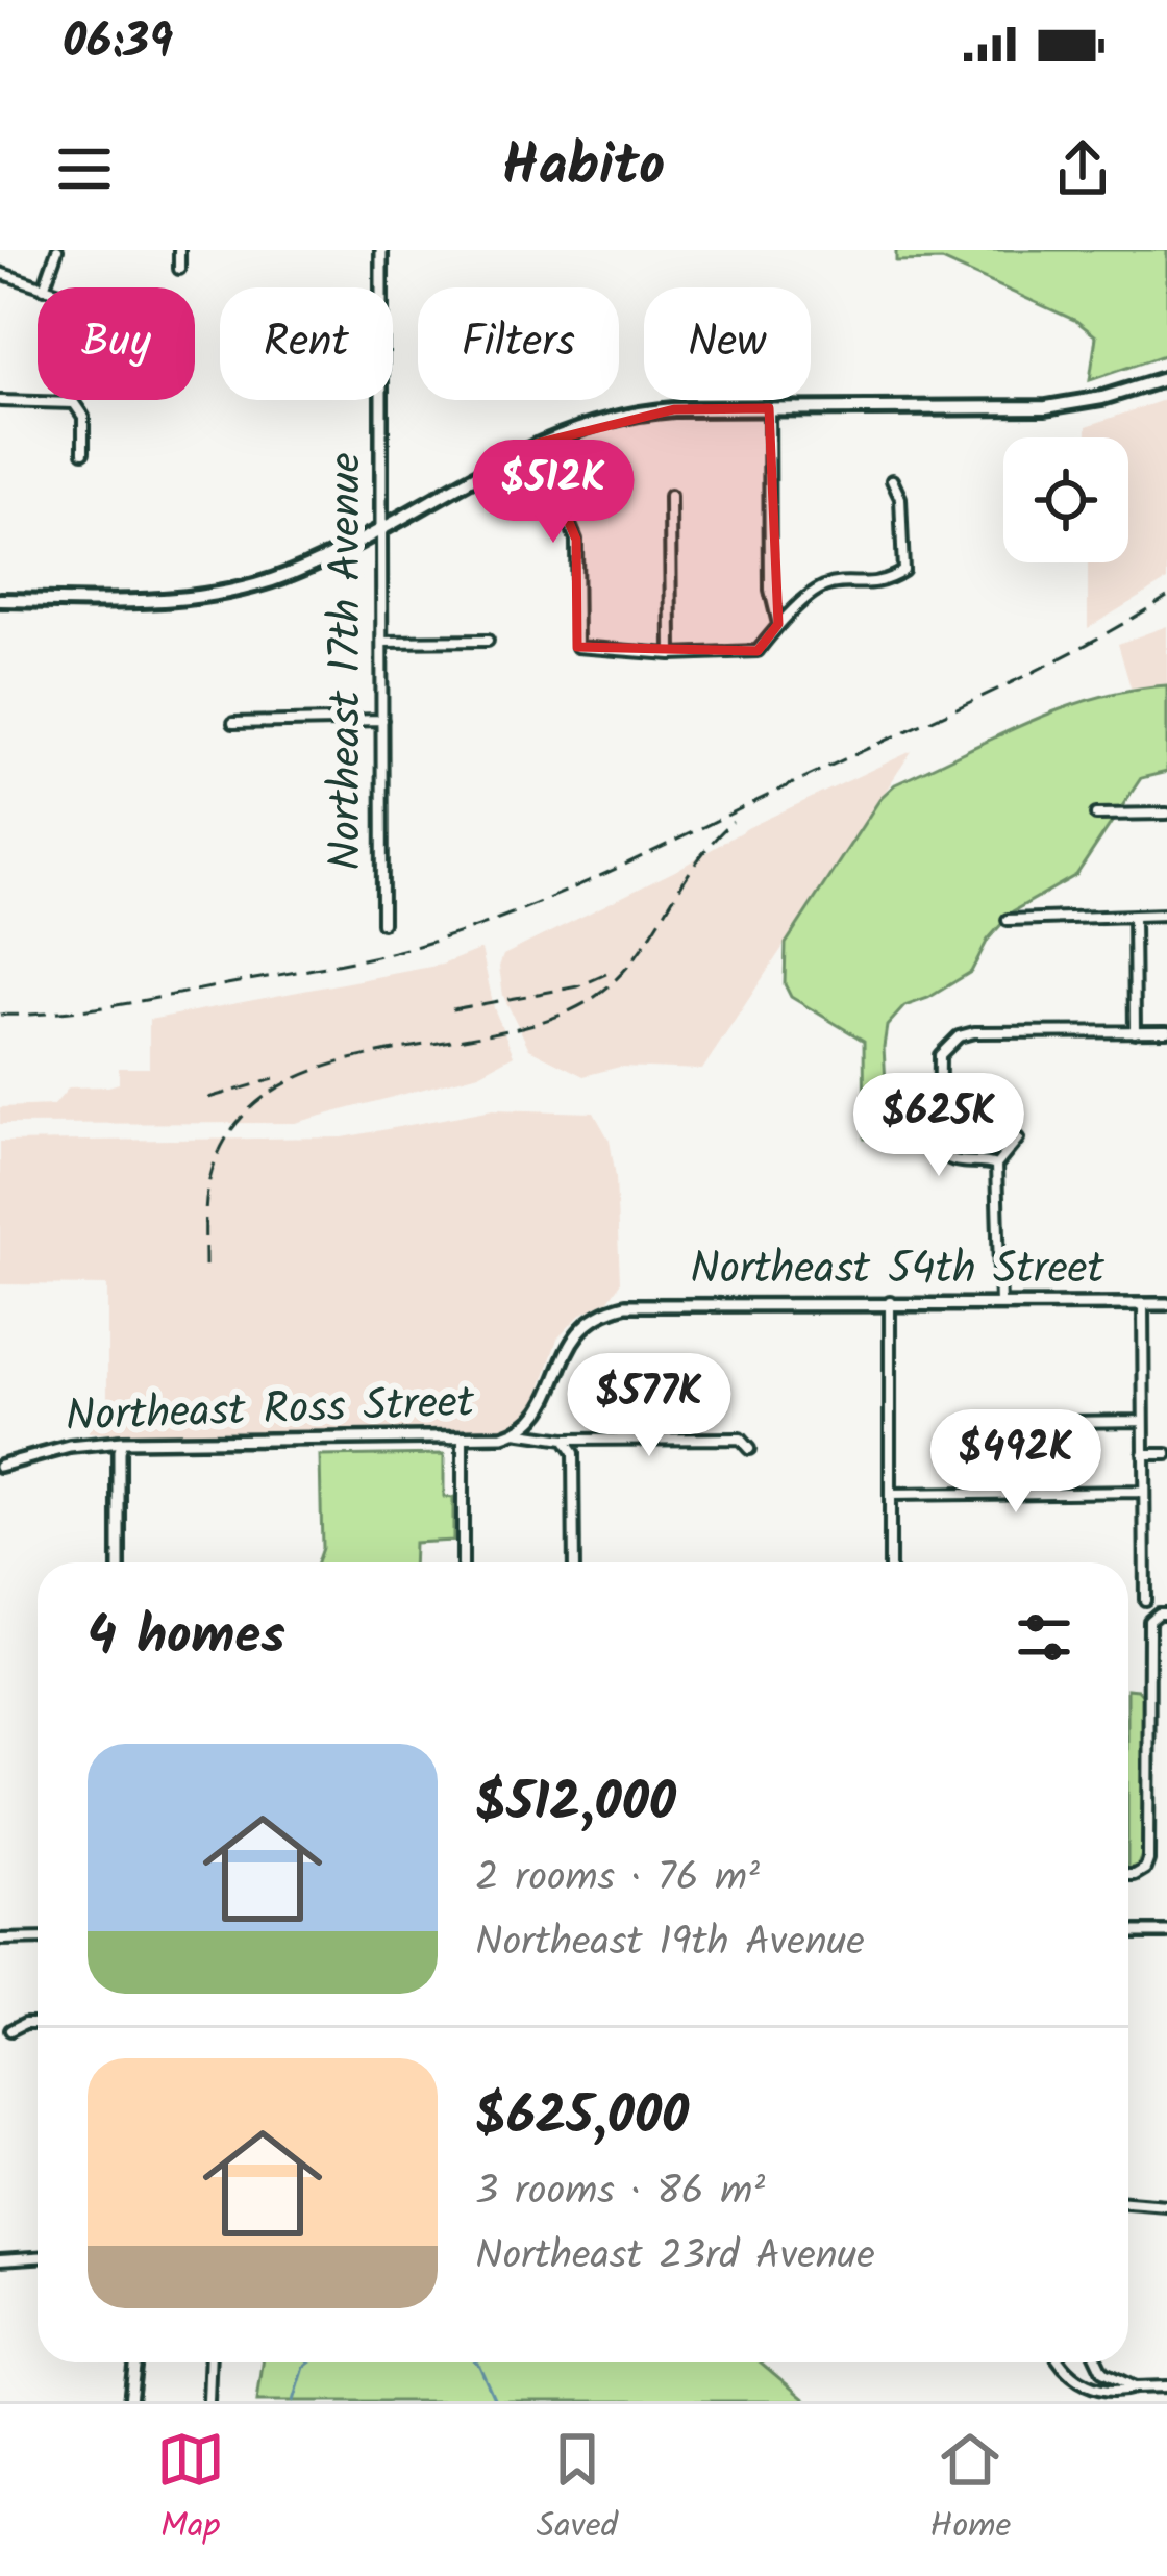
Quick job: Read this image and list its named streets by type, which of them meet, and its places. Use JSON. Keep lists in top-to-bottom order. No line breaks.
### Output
{"streets":{"street":["Northeast 17th Avenue","Northeast 54th Street","Northeast Ross Street"]},"crossings":[["Northeast 54th Street","Northeast Ross Street"]],"page":{"status":"06:39","header":"Habito","chip":["Buy","Rent","Filters","New"],"price":["$512K","$625K","$577K","$492K"],"heading":"4 homes","list":[{"name":"$512,000","note":"2 rooms · 76 m² · Northeast 19th Avenue"},{"name":"$625,000","note":"3 rooms · 86 m² · Northeast 23rd Avenue"}],"tabs":["Map","Saved","Home"]}}
